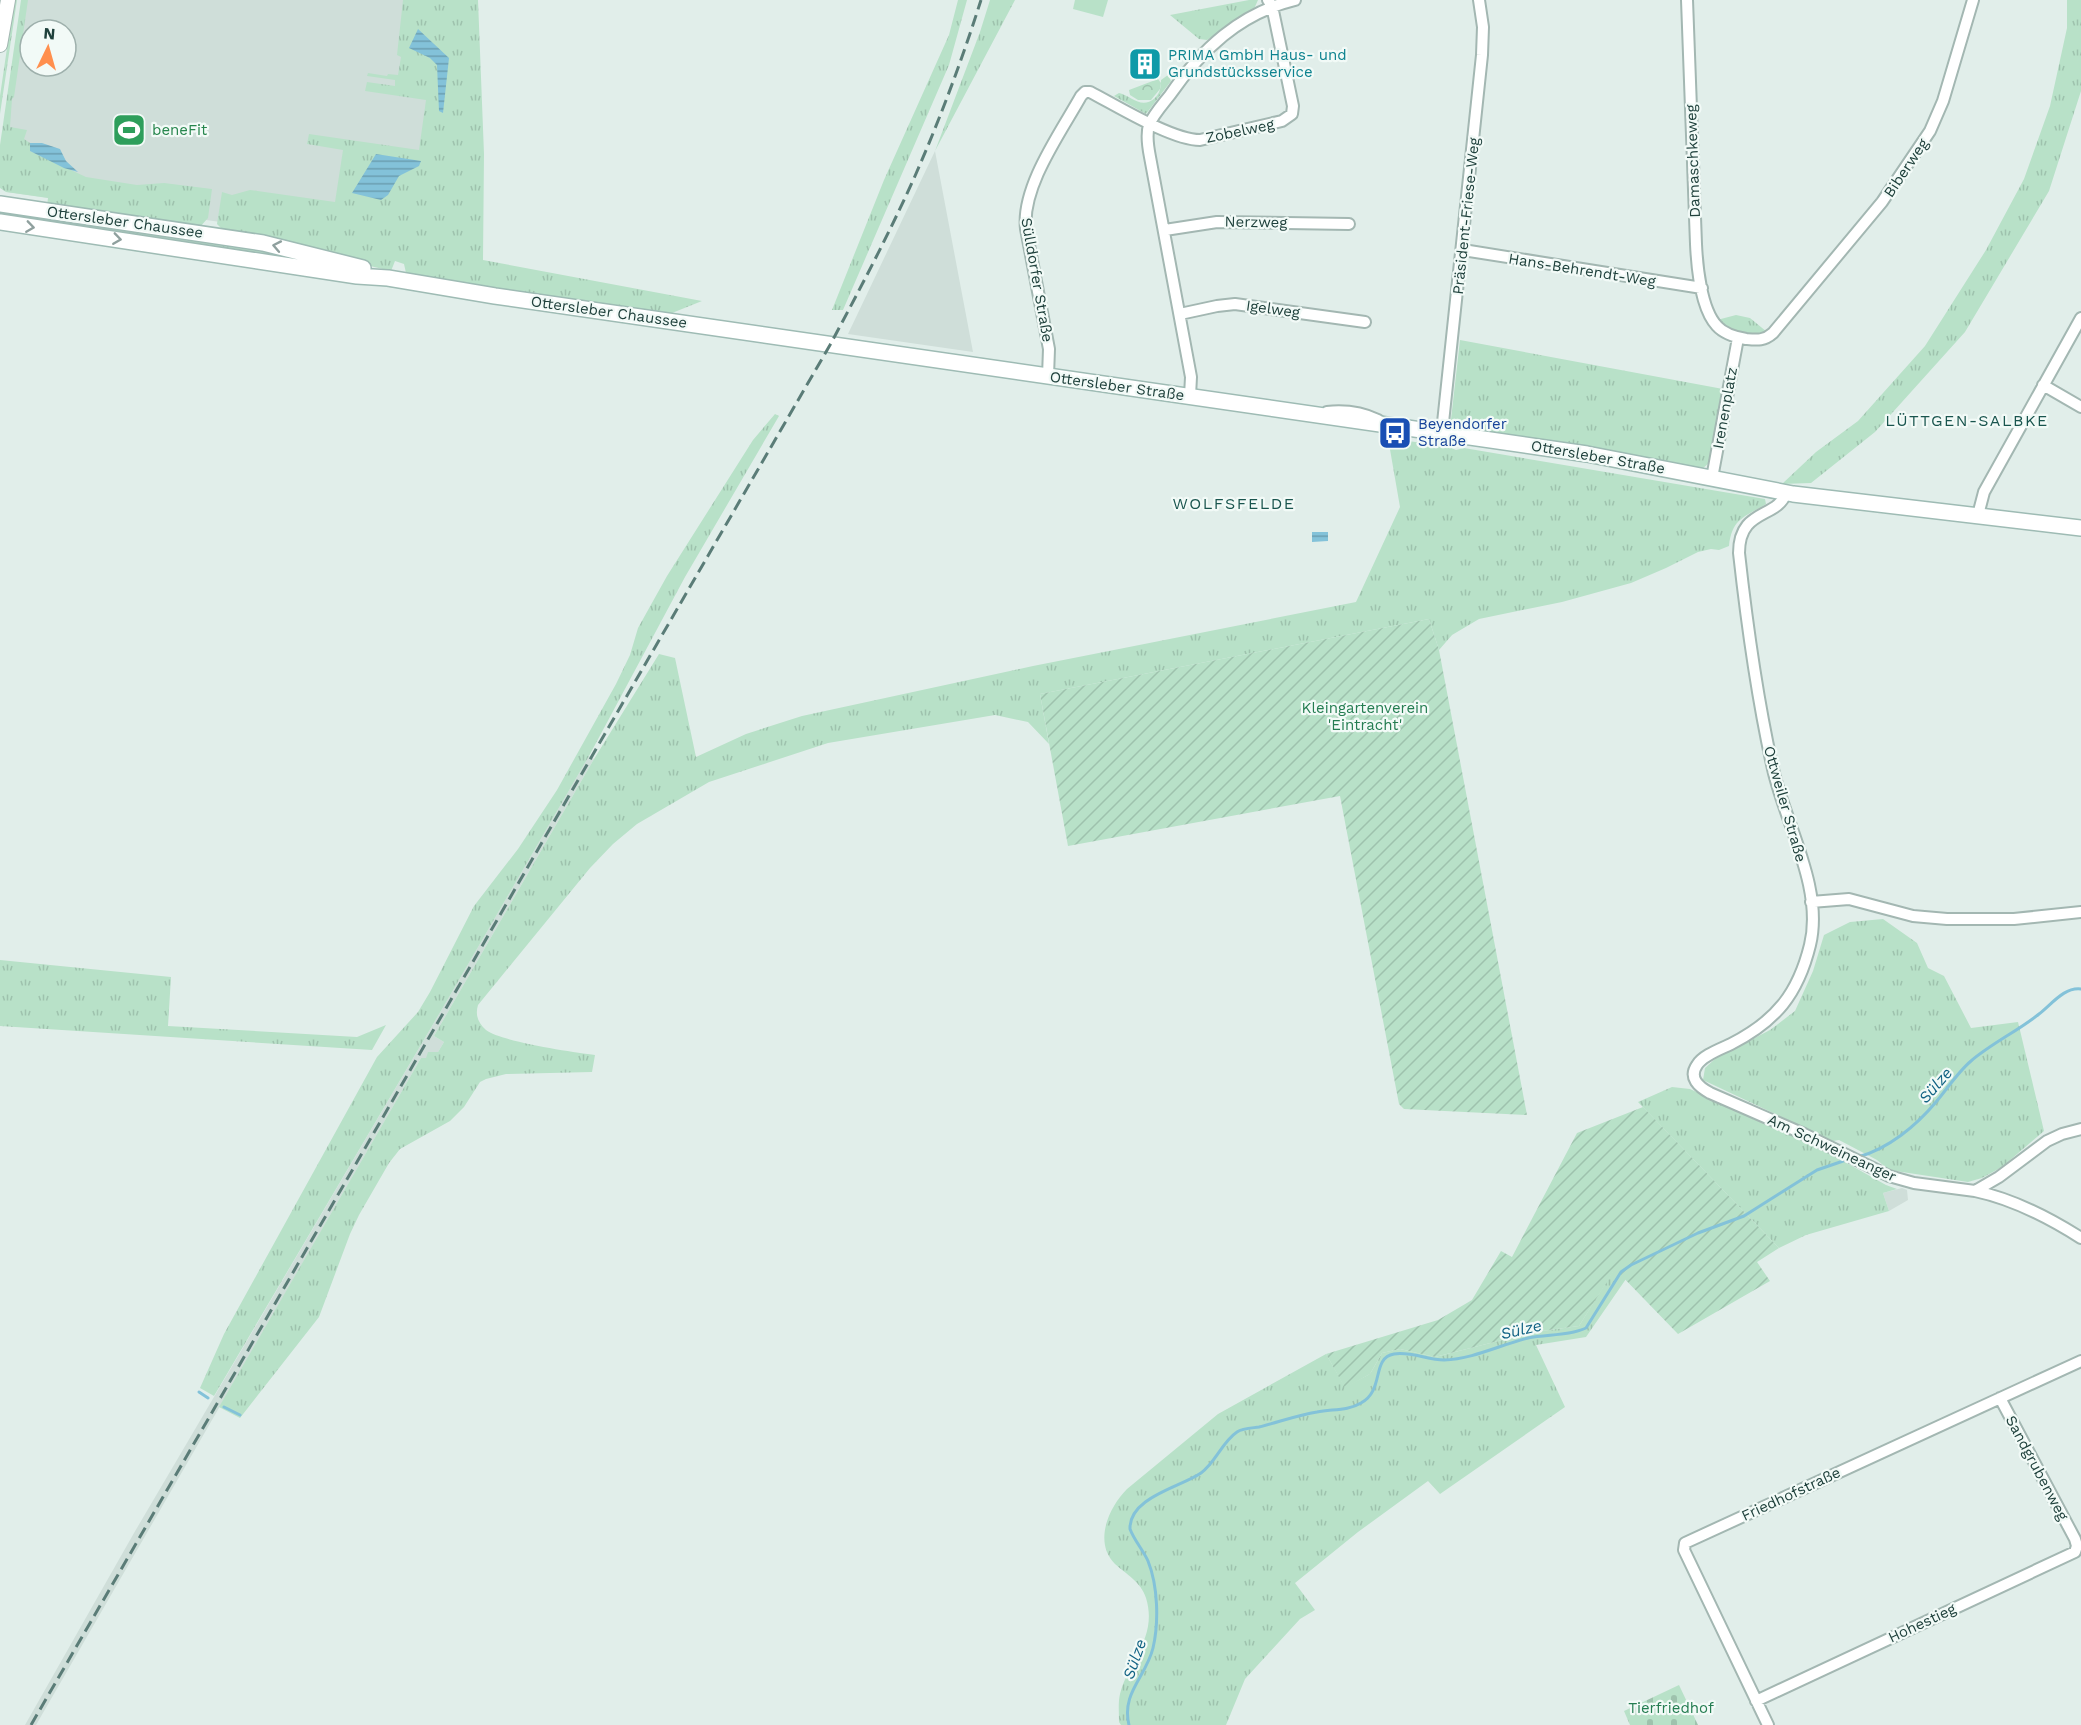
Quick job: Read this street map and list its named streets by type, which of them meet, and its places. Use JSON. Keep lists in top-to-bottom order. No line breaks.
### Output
{"streets":{"main road":["Ottersleber Chaussee","Ottersleber Straße"],"street":["Zobelweg","Damaschkeweg","Biberweg","Präsident-Friese-Weg","Nerzweg","Hans-Behrendt-Weg","Sülldorfer Straße","Igelweg","Irenenplatz","Ottweiler Straße","Am Schweineanger","Sandgrubenweg","Friedhofstraße","Hohestieg"]},"crossings":[["Zobelweg","Sülldorfer Straße"],["Damaschkeweg","Biberweg"],["Damaschkeweg","Hans-Behrendt-Weg"],["Damaschkeweg","Irenenplatz"],["Biberweg","Irenenplatz"],["Präsident-Friese-Weg","Hans-Behrendt-Weg"],["Präsident-Friese-Weg","Ottersleber Straße"],["Ottersleber Chaussee","Ottersleber Straße"],["Sülldorfer Straße","Ottersleber Straße"],["Ottersleber Straße","Irenenplatz"],["Ottersleber Straße","Ottweiler Straße"],["Ottweiler Straße","Am Schweineanger"],["Sandgrubenweg","Friedhofstraße"],["Sandgrubenweg","Hohestieg"],["Friedhofstraße","Hohestieg"]],"districts":["LÜTTGEN-SALBKE","WOLFSFELDE"],"water":["Sülze"],"parks":["Kleingartenverein 'Eintracht'","Tierfriedhof"],"places":{"building":["PRIMA GmbH Haus- und Grundstücksservice"],"sports":["beneFit"],"bus stop":["Beyendorfer Straße"]},"north":"top"}
